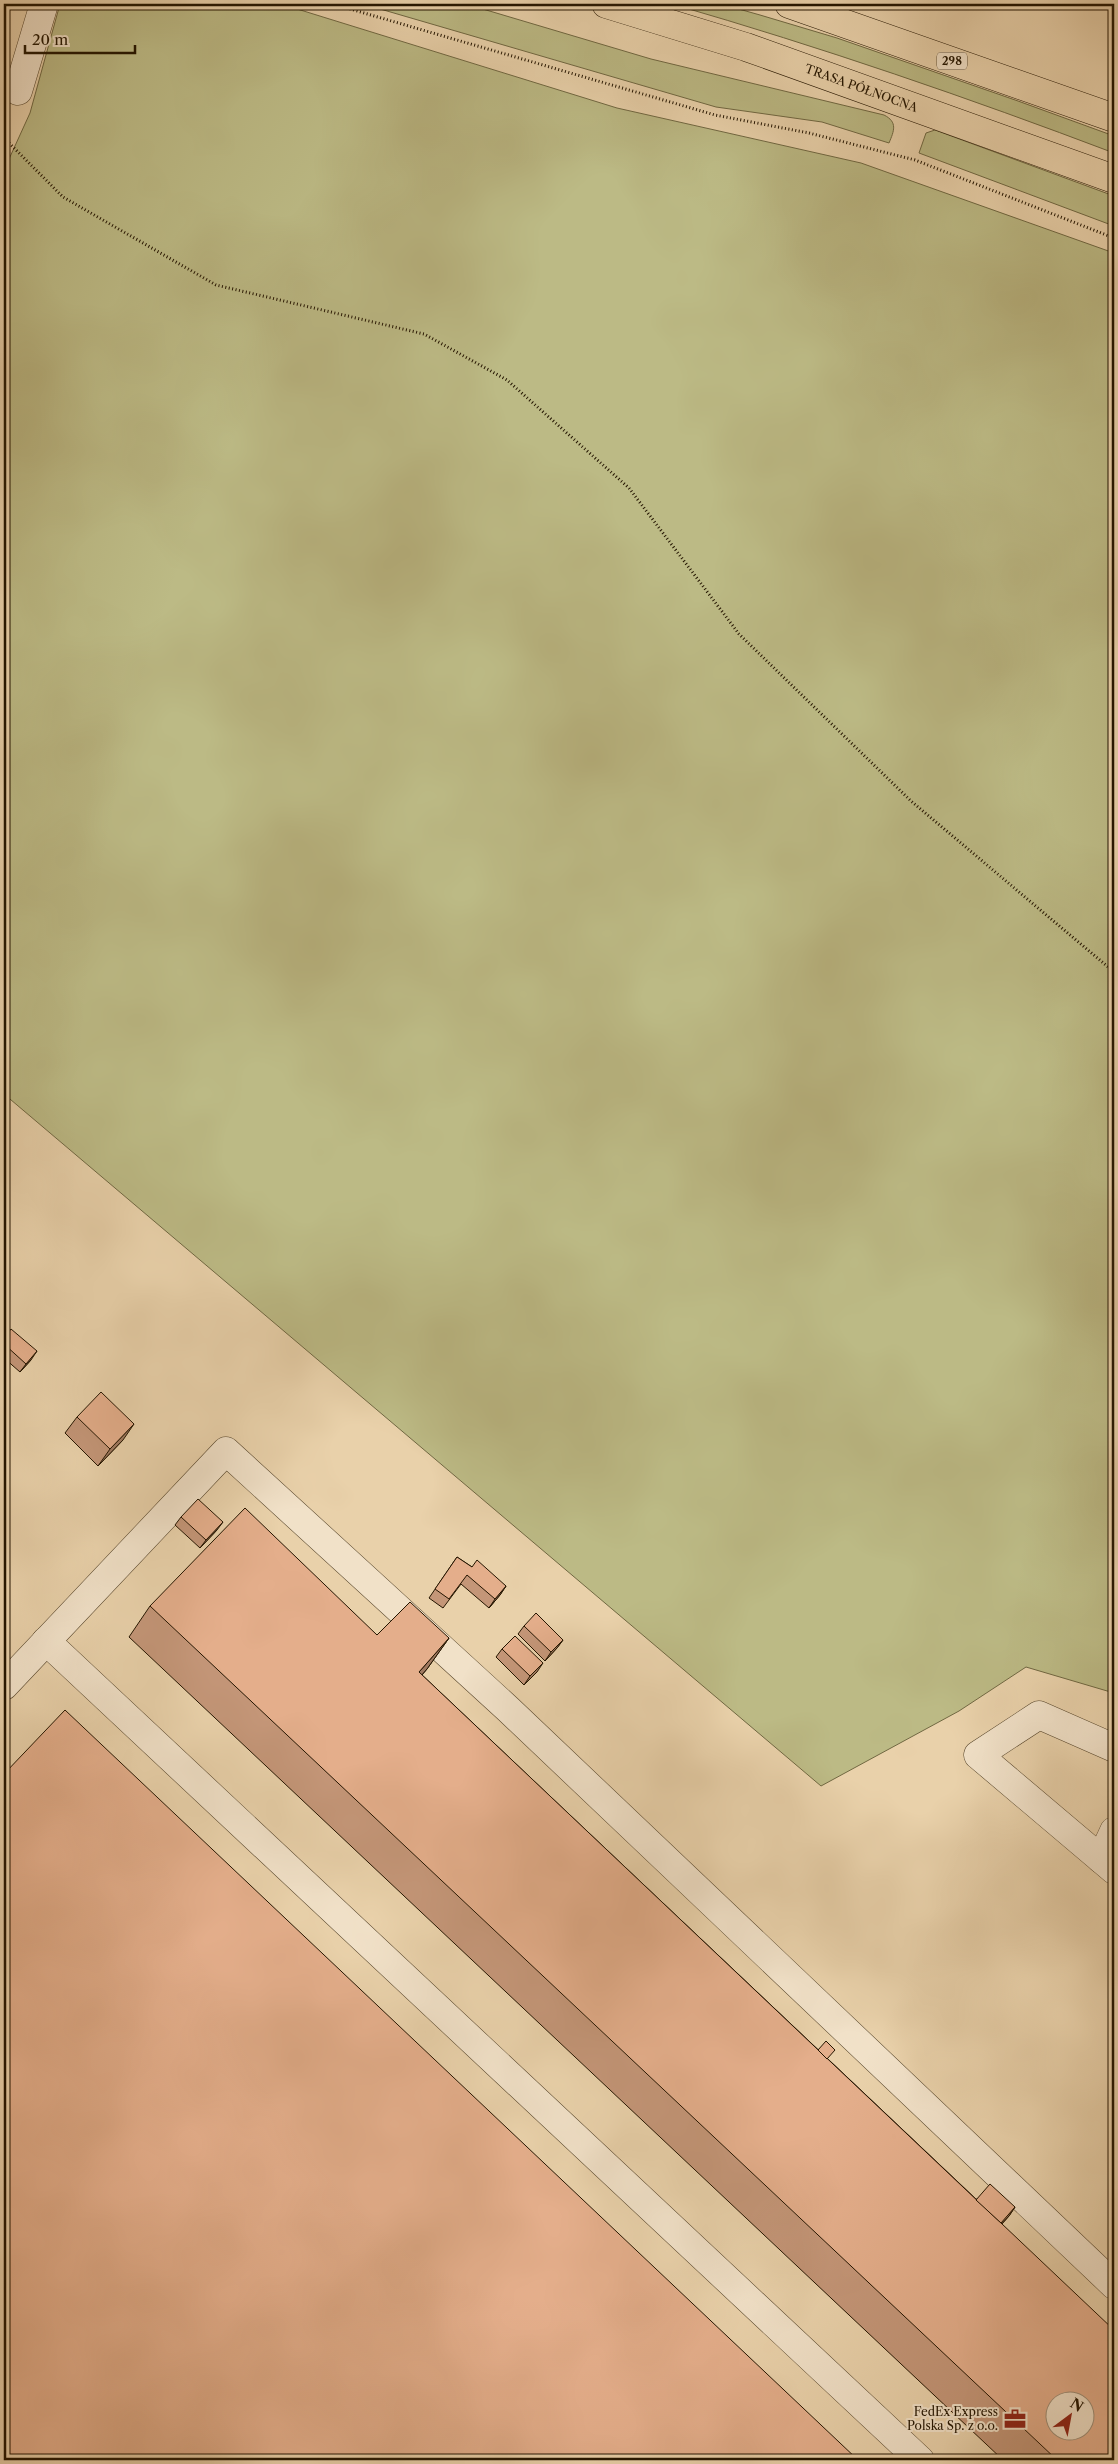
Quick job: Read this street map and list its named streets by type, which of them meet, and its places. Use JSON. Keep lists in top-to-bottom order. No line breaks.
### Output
{"streets":{"main road":["298","TRASA PÓŁNOCNA"]},"places":{"office":["FedEx Express Polska Sp. z o.o."]},"scale_bar":"20 m","north":"top right"}
